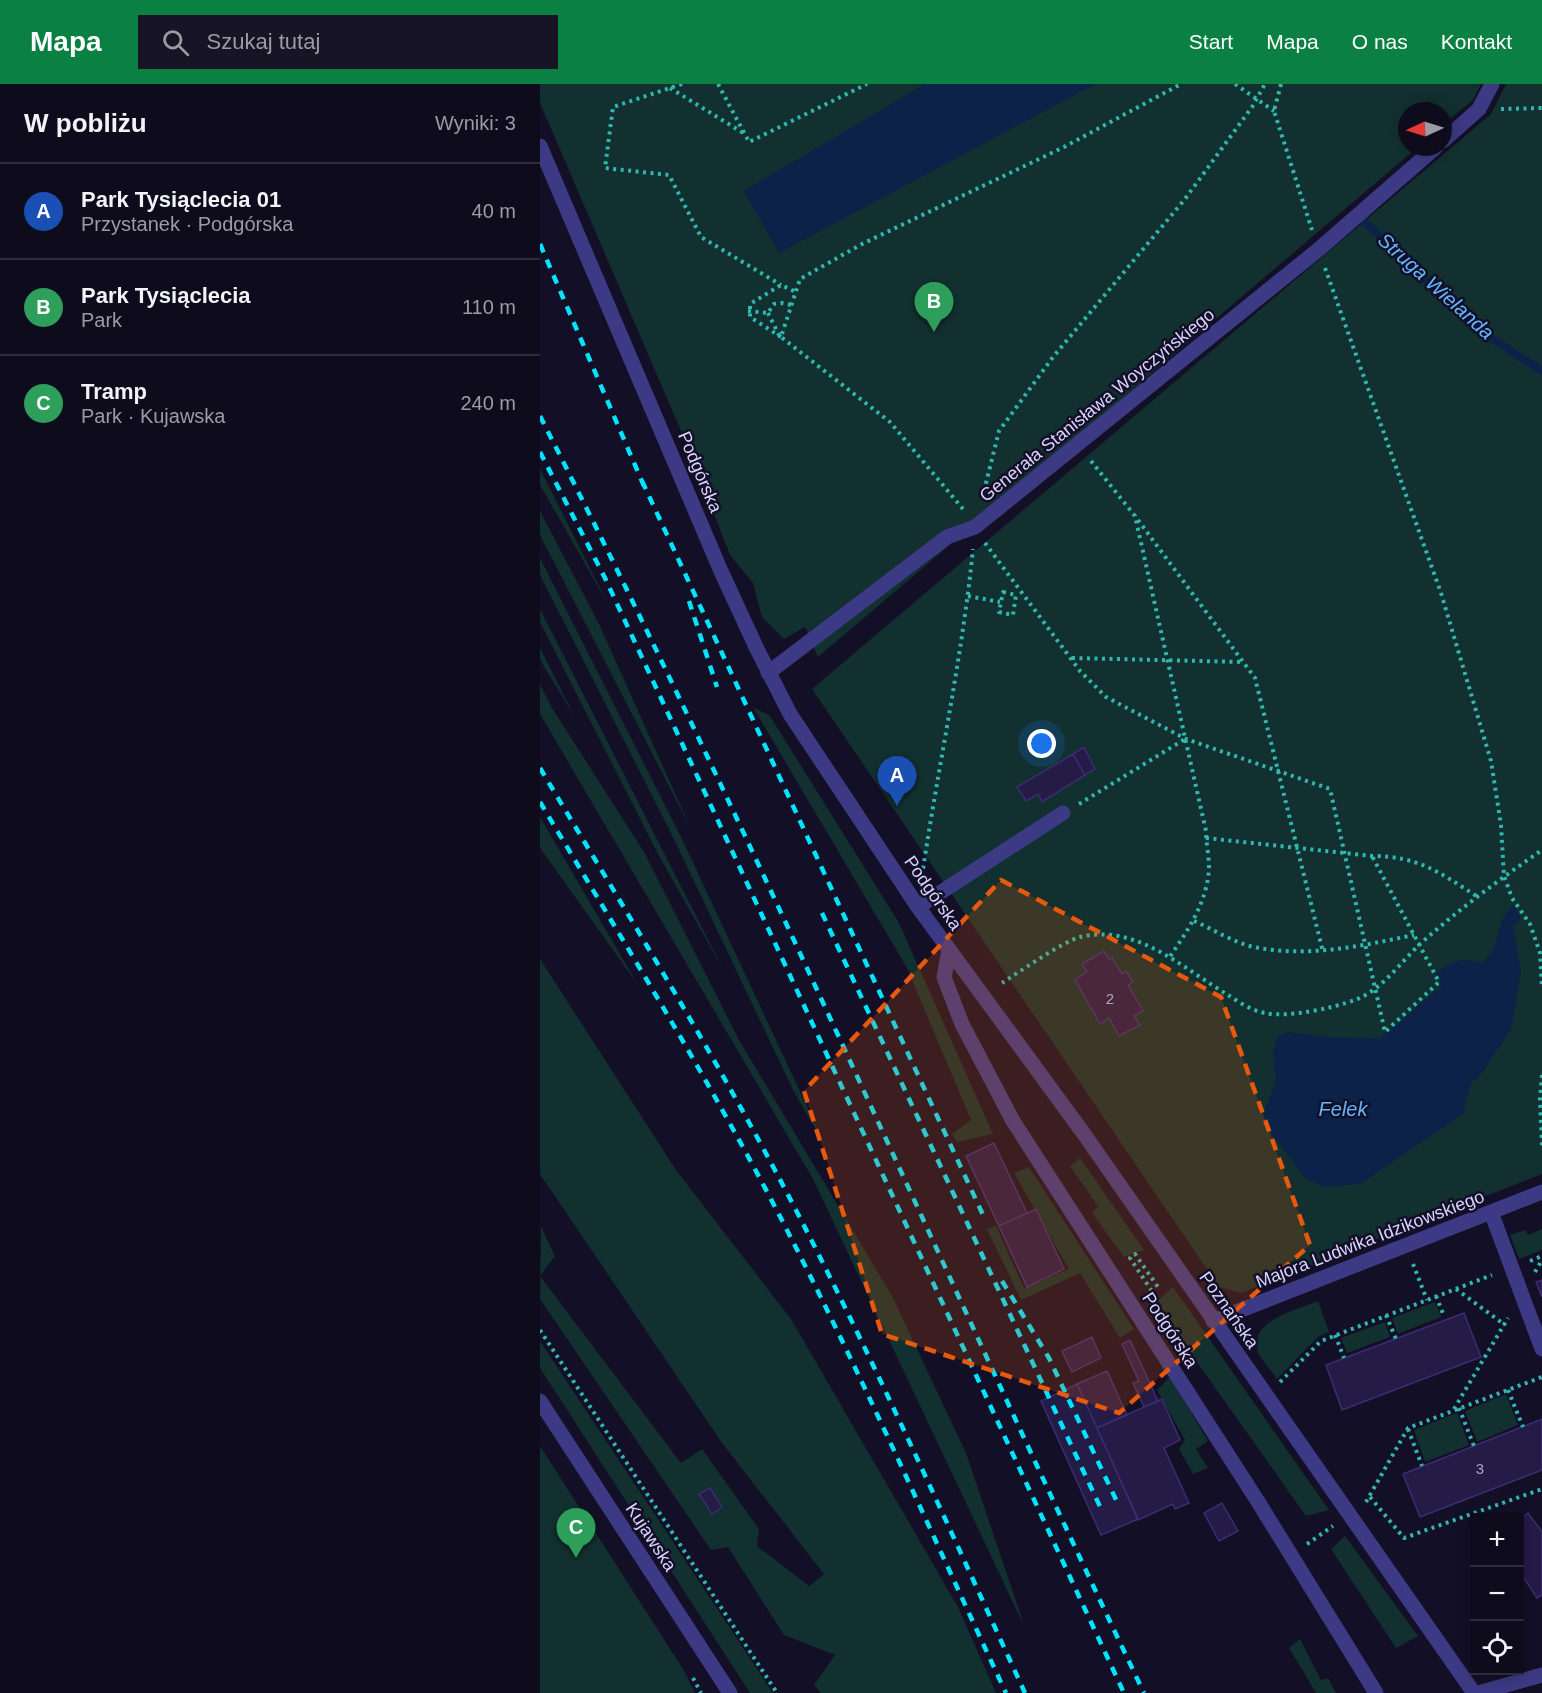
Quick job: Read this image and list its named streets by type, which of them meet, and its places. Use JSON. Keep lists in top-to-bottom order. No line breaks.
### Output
{"streets":{"street":["Generała Stanisława Woyczyńskiego","Podgórska","Majora Ludwika Idzikowskiego","Poznańska","Kujawska"]},"crossings":[["Generała Stanisława Woyczyńskiego","Podgórska"],["Podgórska","Poznańska"],["Majora Ludwika Idzikowskiego","Poznańska"]],"water":["Struga Wielanda","Felek"],"house_numbers":["2","3"],"north":"left","page":{"header":"Mapa","search":"Szukaj tutaj","nav":["Start","Mapa","O nas","Kontakt"],"heading":["W pobliżu","Wyniki: 3"],"list":[{"mark":"A","name":"Park Tysiąclecia 01","note":"Przystanek · Podgórska","value":"40 m"},{"mark":"B","name":"Park Tysiąclecia","note":"Park","value":"110 m"},{"mark":"C","name":"Tramp","note":"Park · Kujawska","value":"240 m"}],"pins":["B","A","C"],"map_buttons":["+","−"]}}
